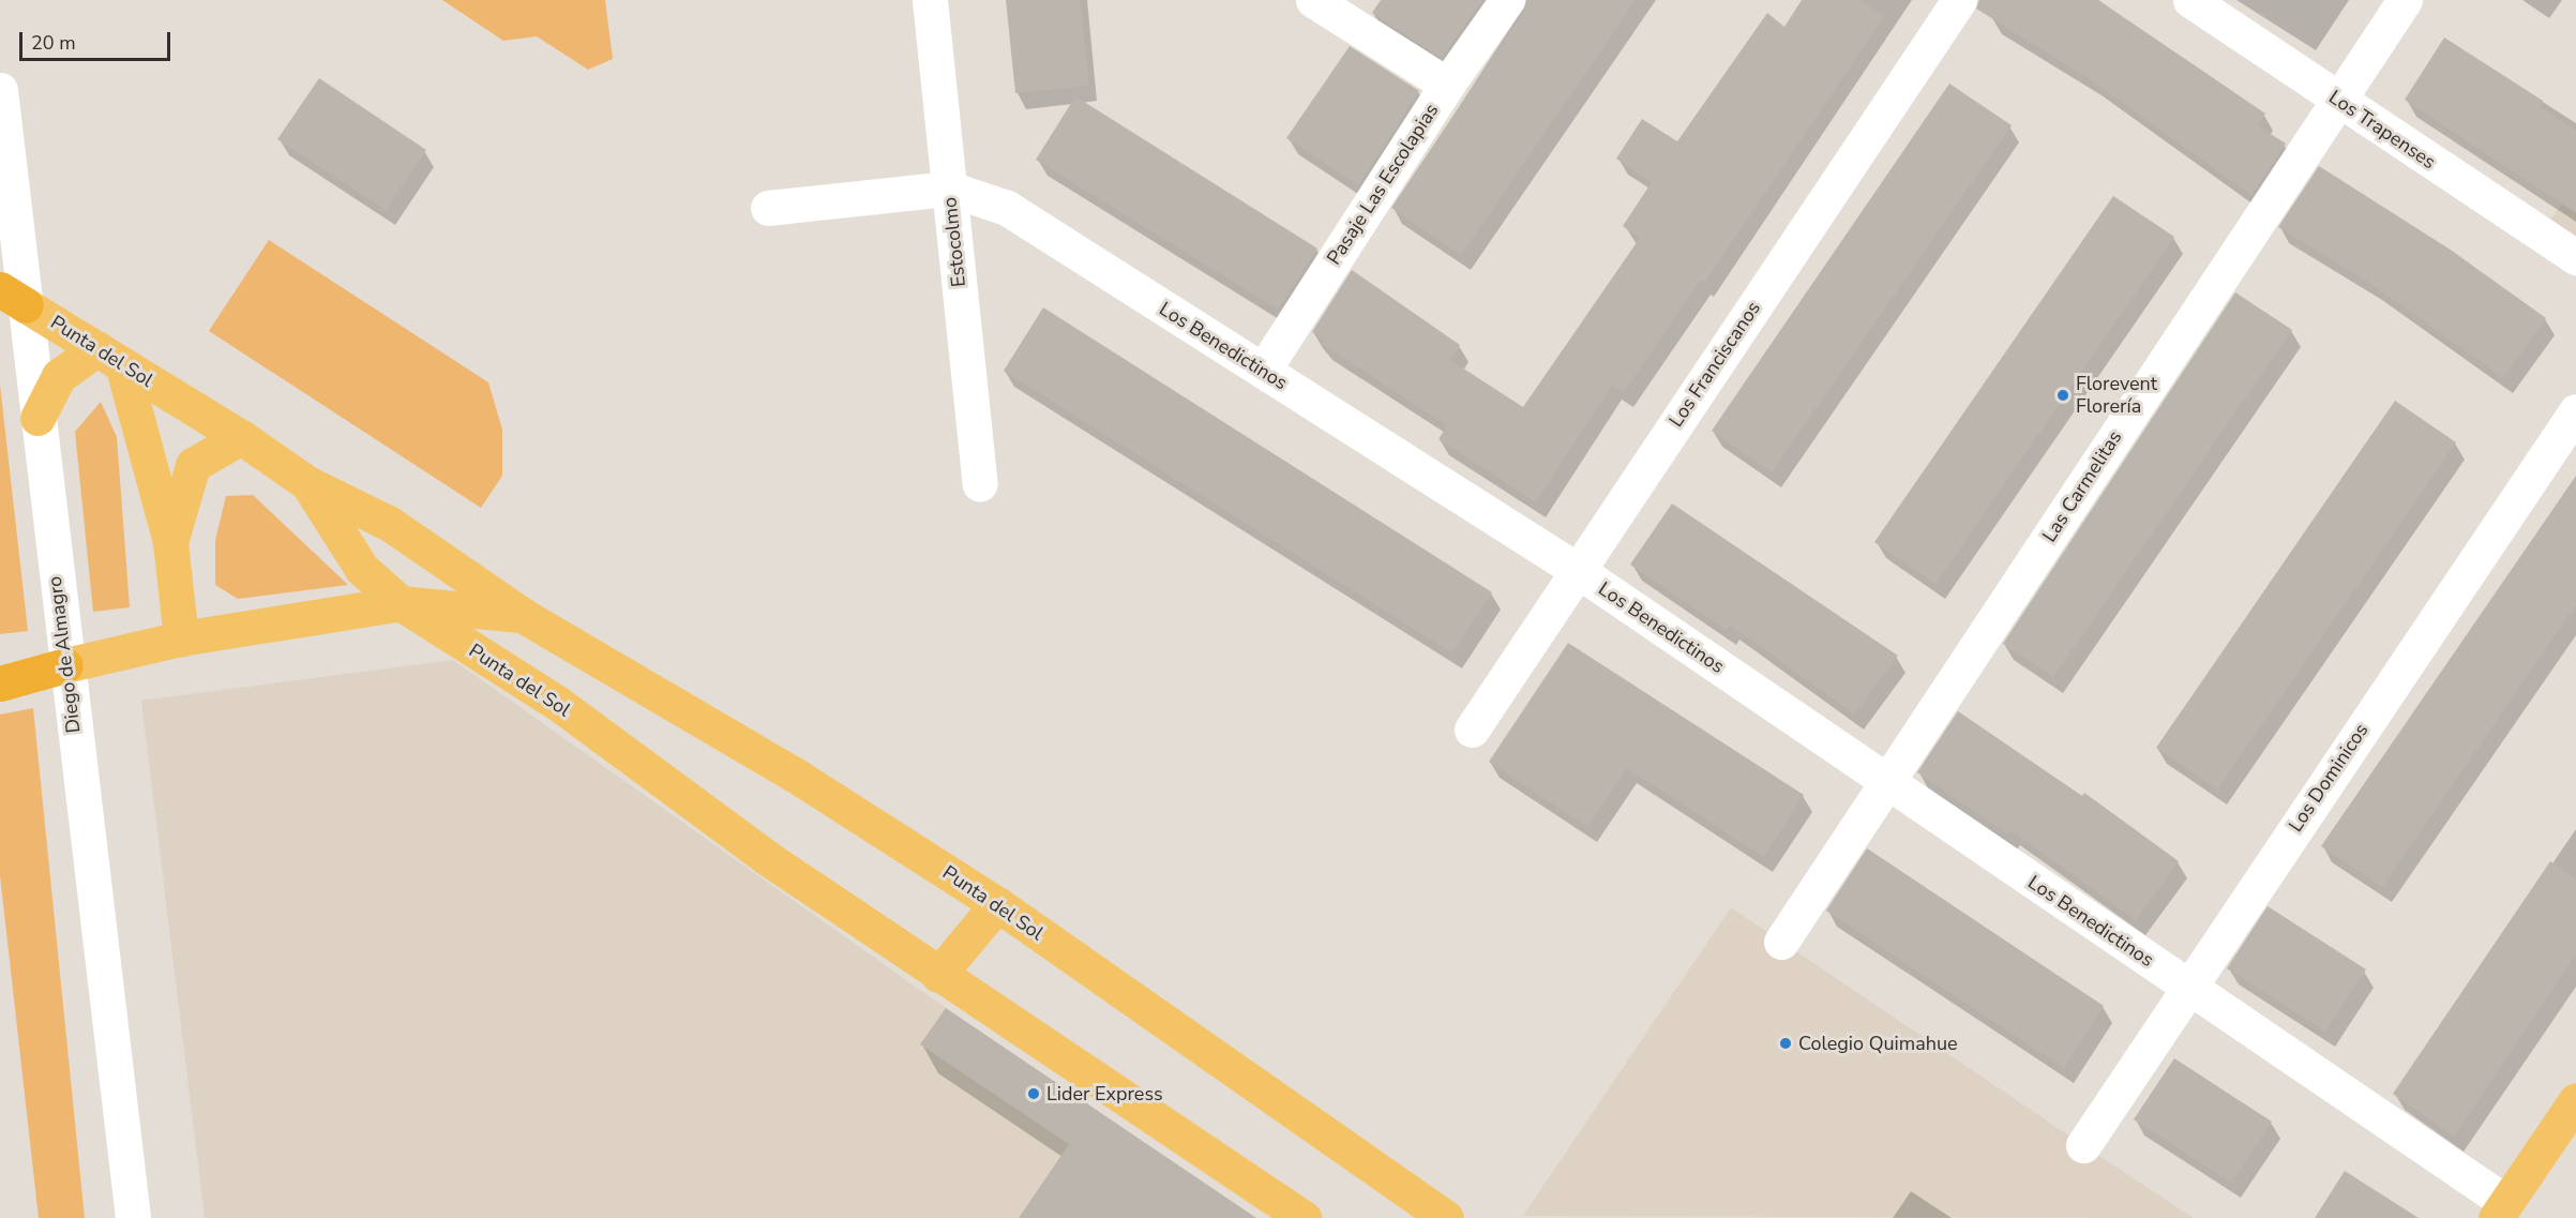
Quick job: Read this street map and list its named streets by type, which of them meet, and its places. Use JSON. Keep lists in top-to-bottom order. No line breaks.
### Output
{"streets":{"main road":["Punta del Sol"],"street":["Los Trapenses","Pasaje Las Escolapias","Estocolmo","Los Benedictinos","Los Franciscanos","Las Carmelitas","Diego de Almagro","Los Dominicos"]},"crossings":[["Los Trapenses","Las Carmelitas"],["Pasaje Las Escolapias","Los Benedictinos"],["Estocolmo","Los Benedictinos"],["Los Benedictinos","Los Franciscanos"],["Los Benedictinos","Las Carmelitas"],["Los Benedictinos","Los Dominicos"],["Punta del Sol","Diego de Almagro"]],"places":["Florevent Florería","Colegio Quimahue","Lider Express"],"scale_bar":"20 m"}
